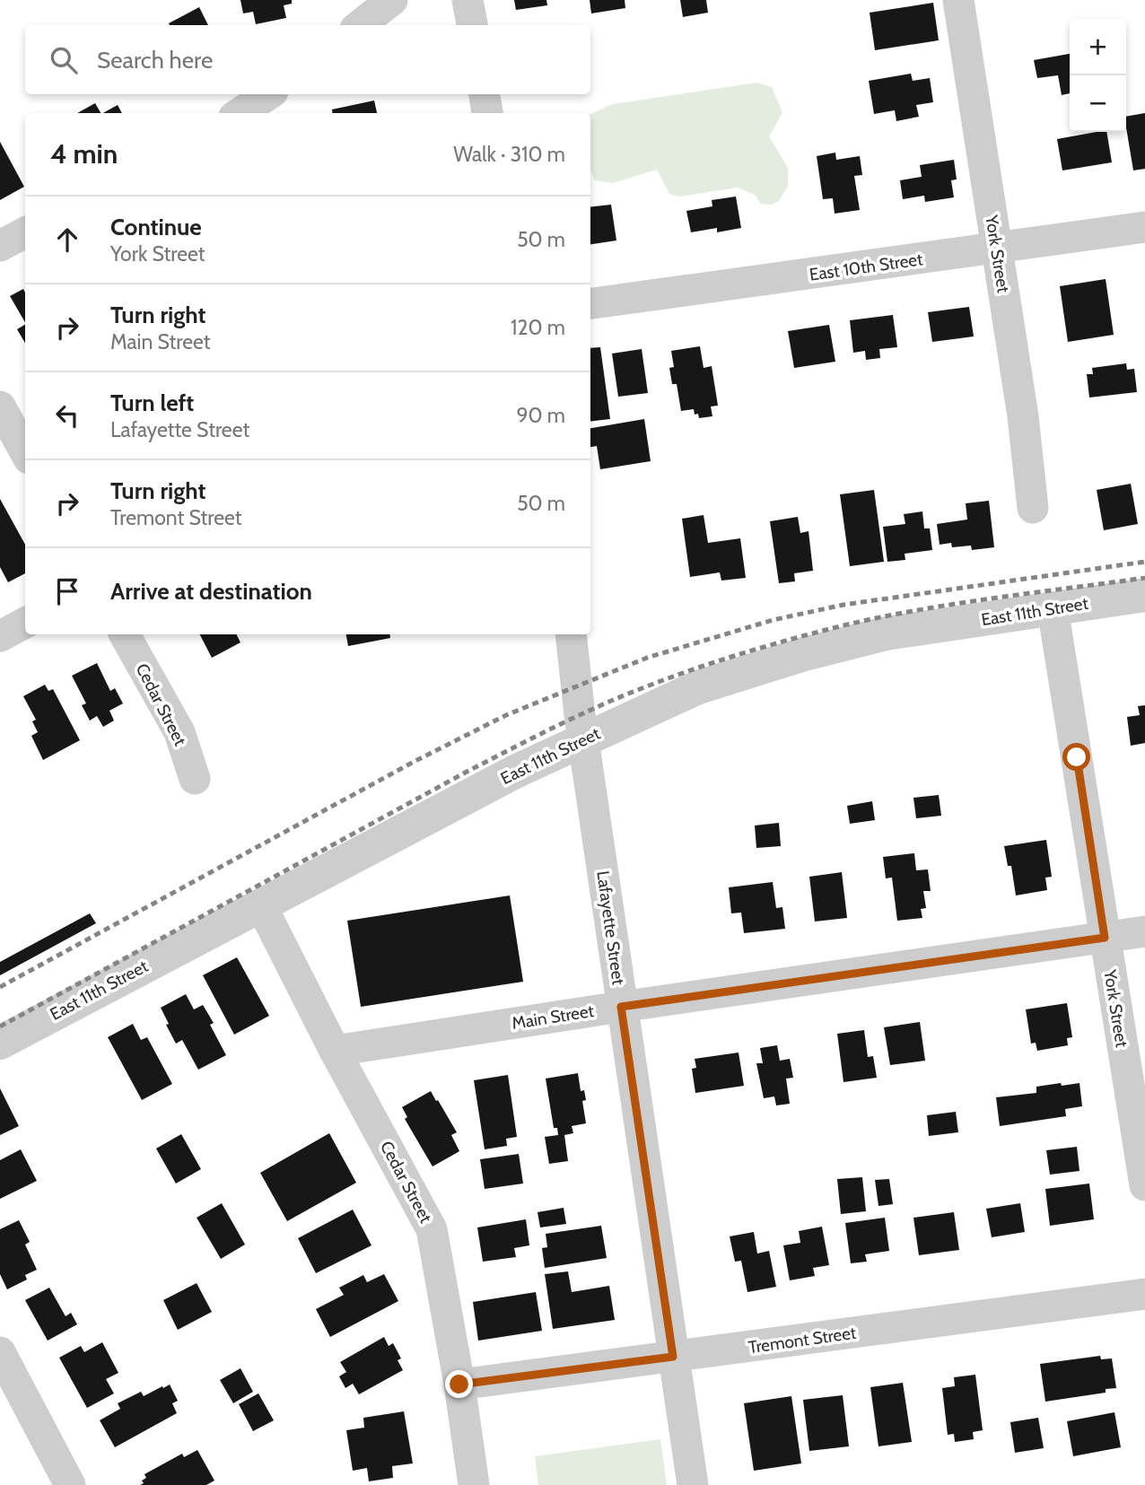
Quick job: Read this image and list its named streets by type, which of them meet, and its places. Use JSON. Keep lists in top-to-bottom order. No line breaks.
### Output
{"streets":{"street":["York Street","East 10th Street","East 11th Street","Cedar Street","Lafayette Street","Main Street","Tremont Street"]},"crossings":[["York Street","East 10th Street"],["York Street","East 11th Street"],["York Street","Main Street"],["East 11th Street","Cedar Street"],["East 11th Street","Lafayette Street"],["Cedar Street","Main Street"],["Cedar Street","Tremont Street"],["Lafayette Street","Main Street"],["Lafayette Street","Tremont Street"]],"page":{"map_buttons":["+","−"],"search":"Search here","heading":["4 min","Walk · 310 m"],"list":[["Continue","York Street","50 m"],["Turn right","Main Street","120 m"],["Turn left","Lafayette Street","90 m"],["Turn right","Tremont Street","50 m"],"Arrive at destination"]}}
